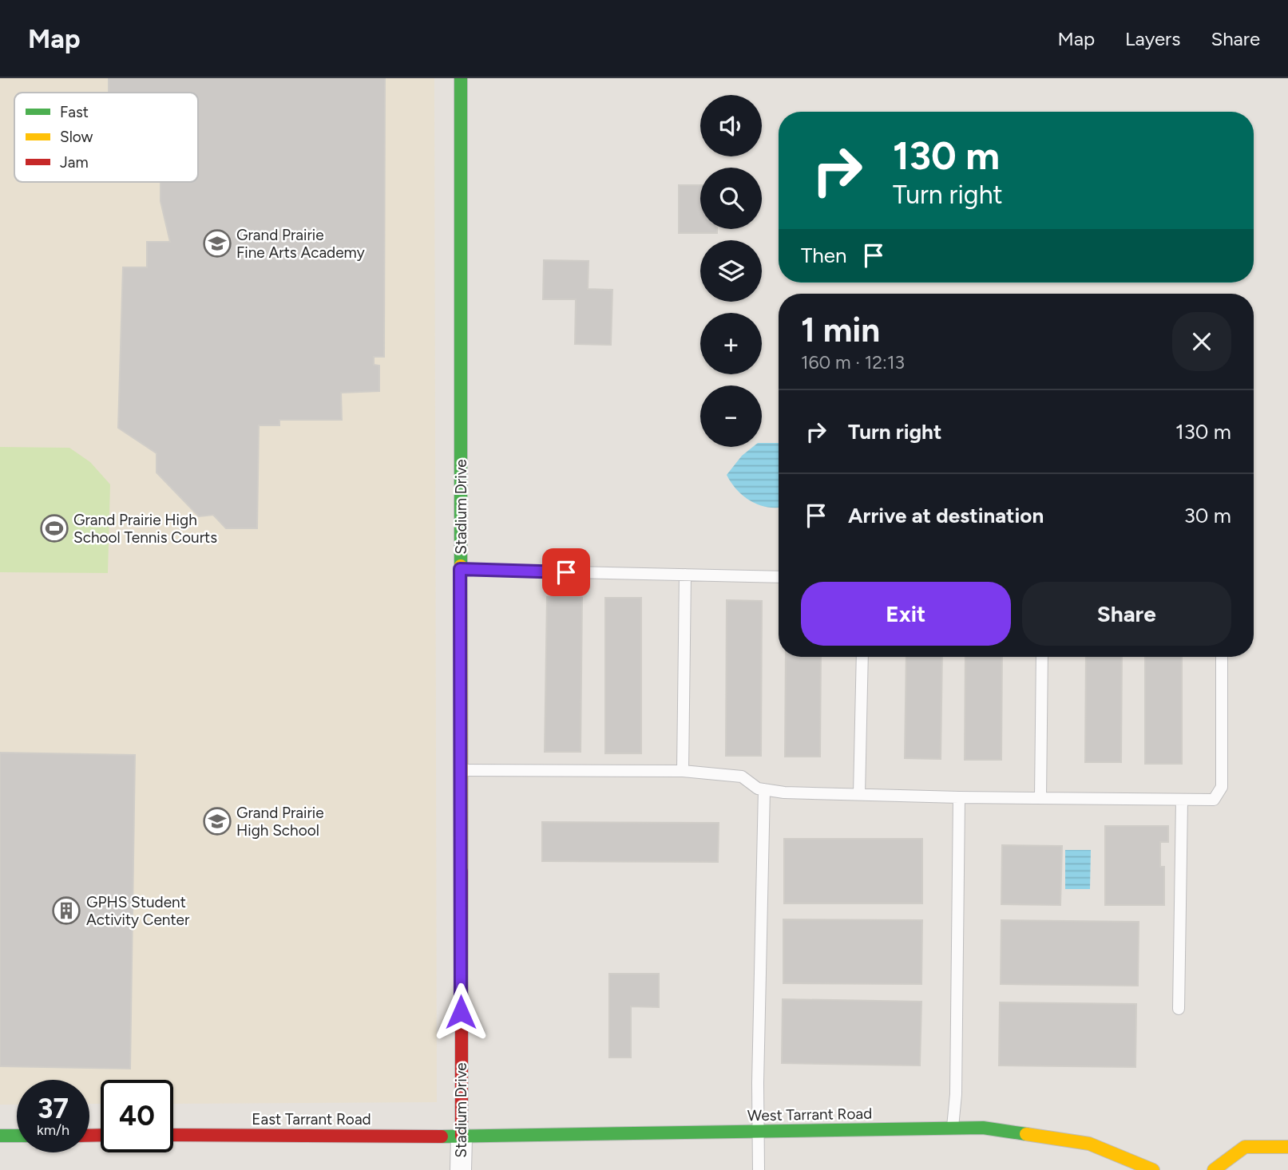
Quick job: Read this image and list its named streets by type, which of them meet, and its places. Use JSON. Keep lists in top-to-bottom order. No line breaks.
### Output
{"streets":{"street":["Stadium Drive","West Tarrant Road","East Tarrant Road"]},"crossings":[["Stadium Drive","West Tarrant Road"],["Stadium Drive","East Tarrant Road"],["West Tarrant Road","East Tarrant Road"]],"places":{"school or university":["Grand Prairie Fine Arts Academy","Grand Prairie High School"],"sports":["Grand Prairie High School Tennis Courts"],"building":["GPHS Student Activity Center"]},"legend":["Fast","Slow","Jam"],"page":{"header":"Map","nav":["Map","Layers","Share"],"map_buttons":["+","−"],"turn":["130 m","Turn right"],"then":"Then","heading":["1 min","160 m · 12:13"],"list":[{"name":"Turn right","value":"130 m"},{"name":"Arrive at destination","value":"30 m"}],"buttons":["Exit","Share"],"speed":"37 km/h","limit":"40"}}
